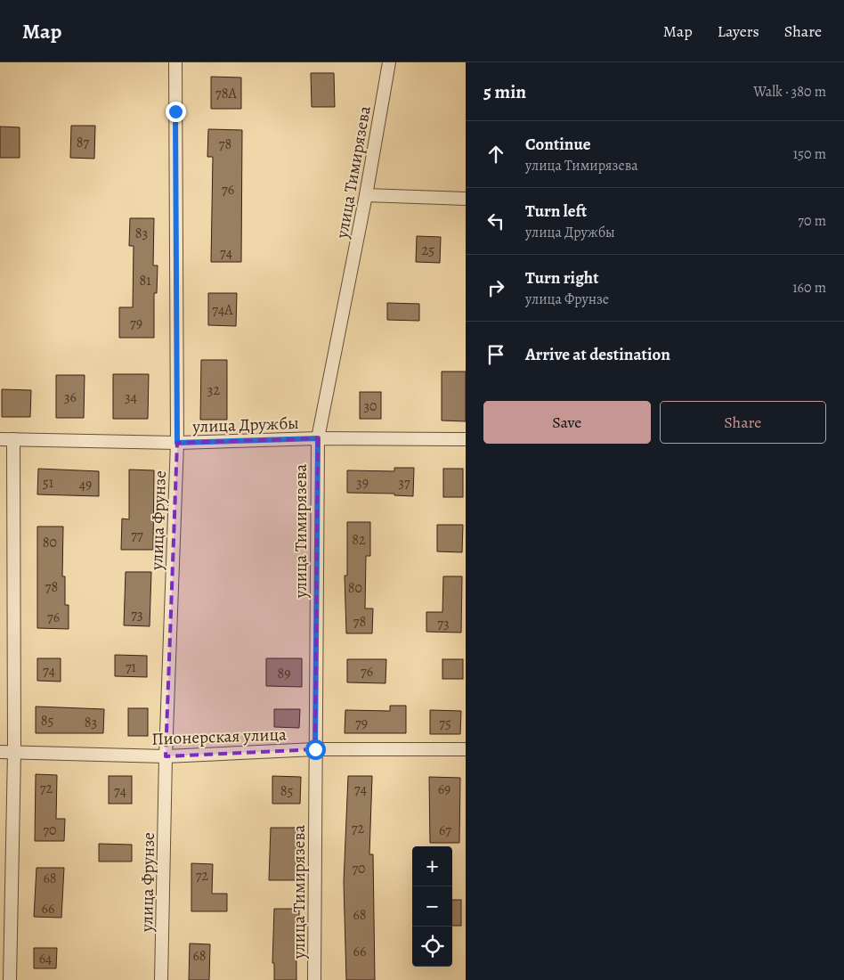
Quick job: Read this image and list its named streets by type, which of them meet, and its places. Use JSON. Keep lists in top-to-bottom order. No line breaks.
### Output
{"streets":{"street":["улица Тимирязева","улица Дружбы","улица Фрунзе","Пионерская улица"]},"crossings":[["улица Тимирязева","улица Дружбы"],["улица Тимирязева","Пионерская улица"],["улица Дружбы","улица Фрунзе"],["улица Фрунзе","Пионерская улица"]],"house_numbers":["78А","87","78","76","83","25","74","81","74А","79","32","36","34","30","51","39","37","49","77","82","80","78","80","73","76","78","73","71","74","76","89","85","83","79","75","72","74","69","74","85","72","70","67","70","72","68","66","68","66","68","64"],"page":{"header":"Map","nav":["Map","Layers","Share"],"heading":["5 min","Walk · 380 m"],"list":[["Continue","улица Тимирязева","150 m"],["Turn left","улица Дружбы","70 m"],["Turn right","улица Фрунзе","160 m"],"Arrive at destination"],"buttons":["Save","Share"],"map_buttons":["+","−"]}}
